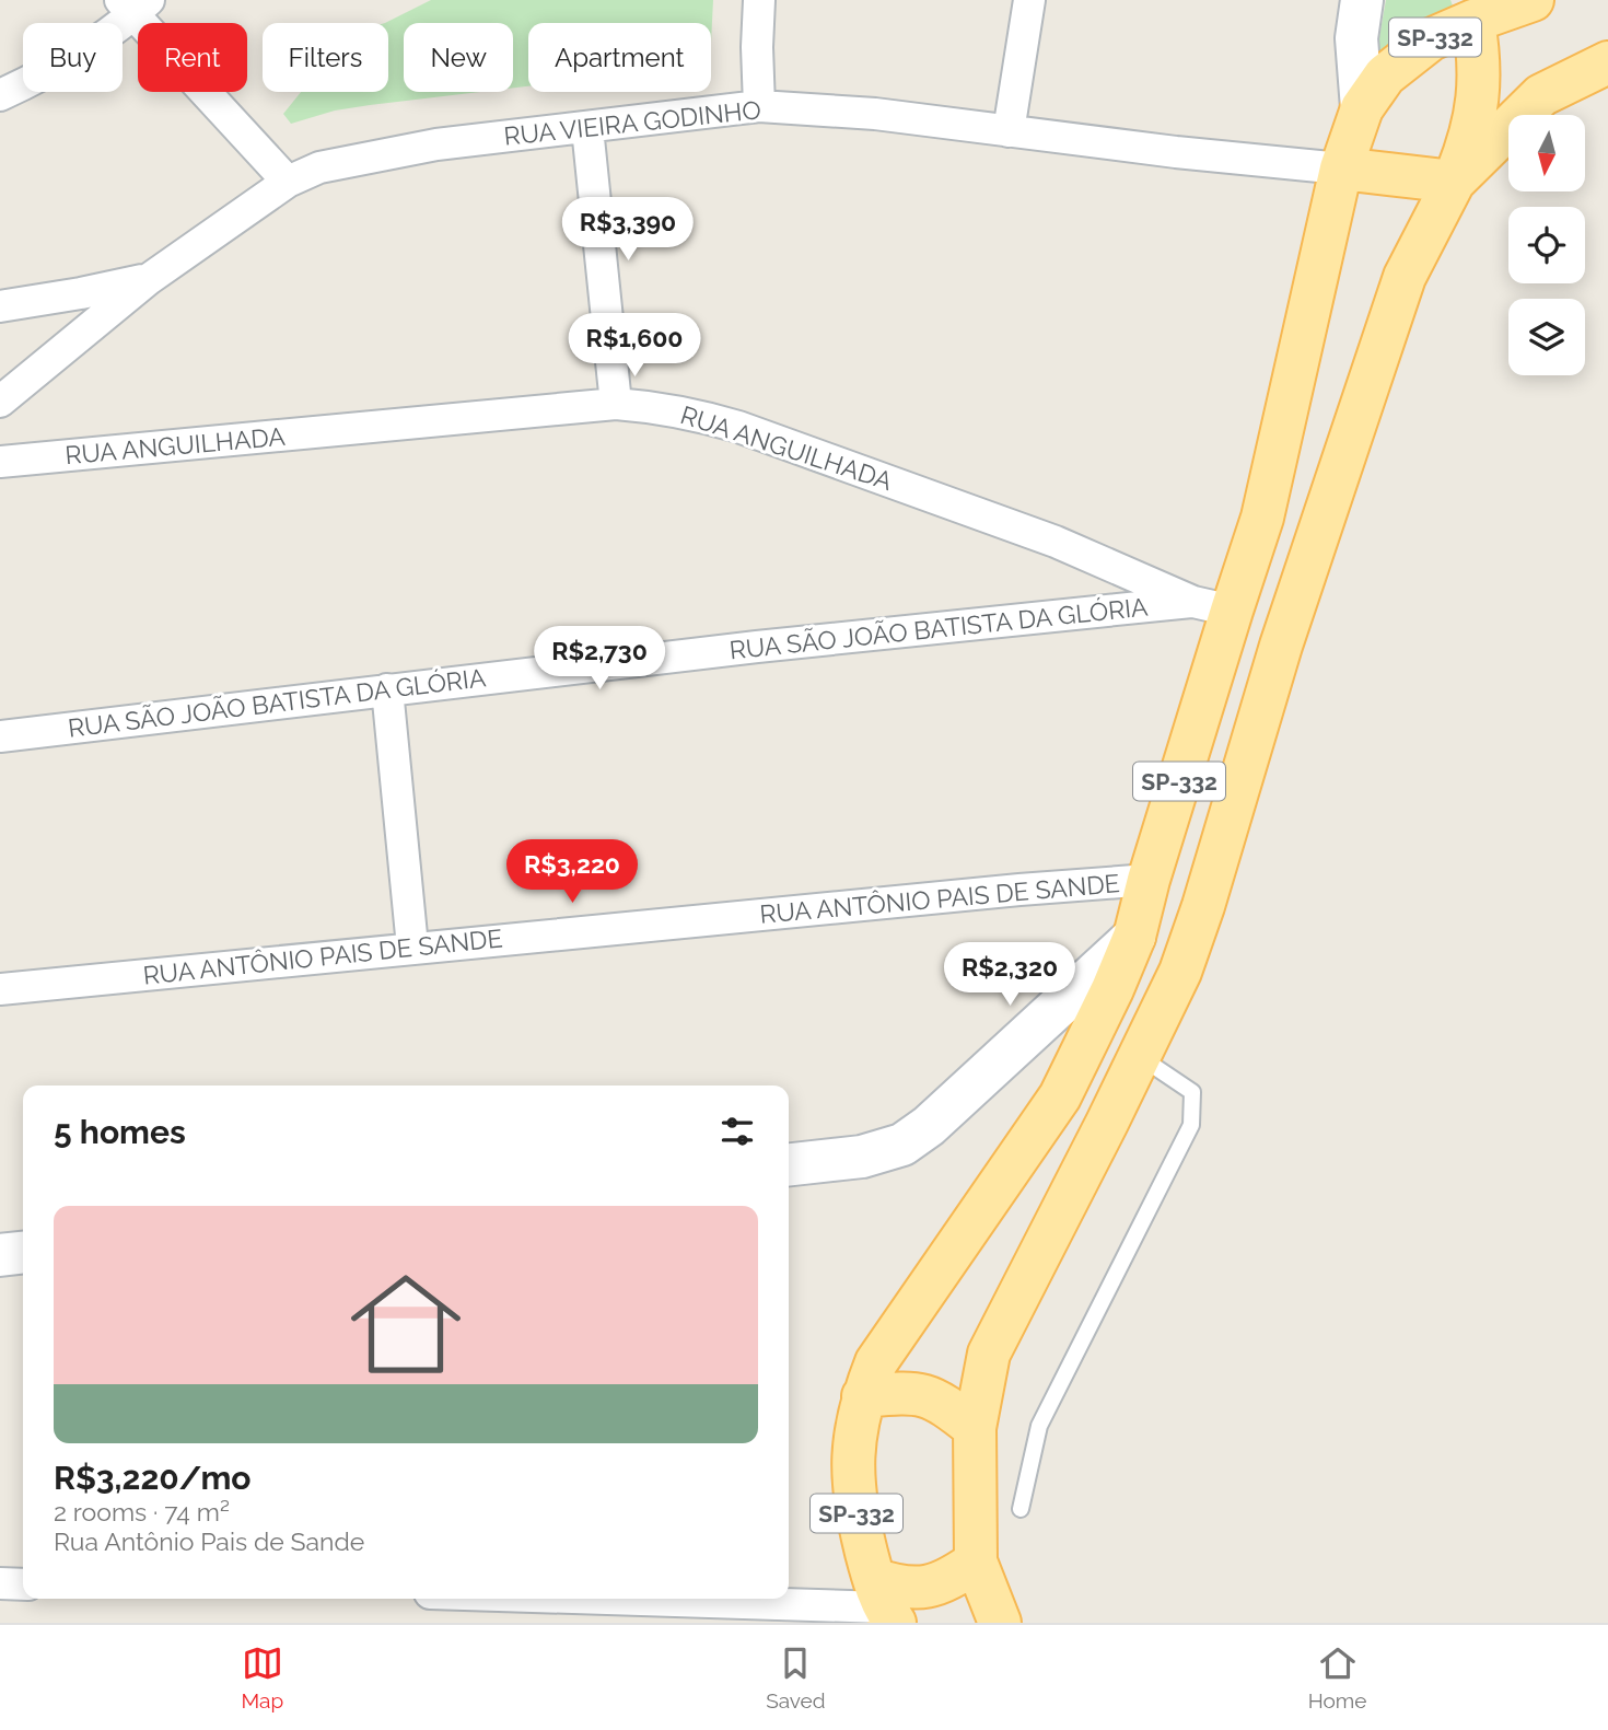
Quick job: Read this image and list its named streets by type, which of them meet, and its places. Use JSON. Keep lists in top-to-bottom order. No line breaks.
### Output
{"streets":{"main road":["SP-332"],"street":["RUA VIEIRA GODINHO","RUA ANGUILHADA","RUA SÃO JOÃO BATISTA DA GLÓRIA","RUA ANTÔNIO PAIS DE SANDE"]},"crossings":[["SP-332","RUA VIEIRA GODINHO"],["SP-332","RUA ANGUILHADA"],["SP-332","RUA SÃO JOÃO BATISTA DA GLÓRIA"],["SP-332","RUA ANTÔNIO PAIS DE SANDE"],["RUA ANGUILHADA","RUA SÃO JOÃO BATISTA DA GLÓRIA"]],"north":"bottom","page":{"chip":["Buy","Rent","Filters","New","Apartment"],"price":["R$3,390","R$1,600","R$2,730","R$3,220","R$2,320"],"heading":"5 homes","list":[{"name":"R$3,220/mo","note":"2 rooms · 74 m² · Rua Antônio Pais de Sande"}],"tabs":["Map","Saved","Home"]}}
